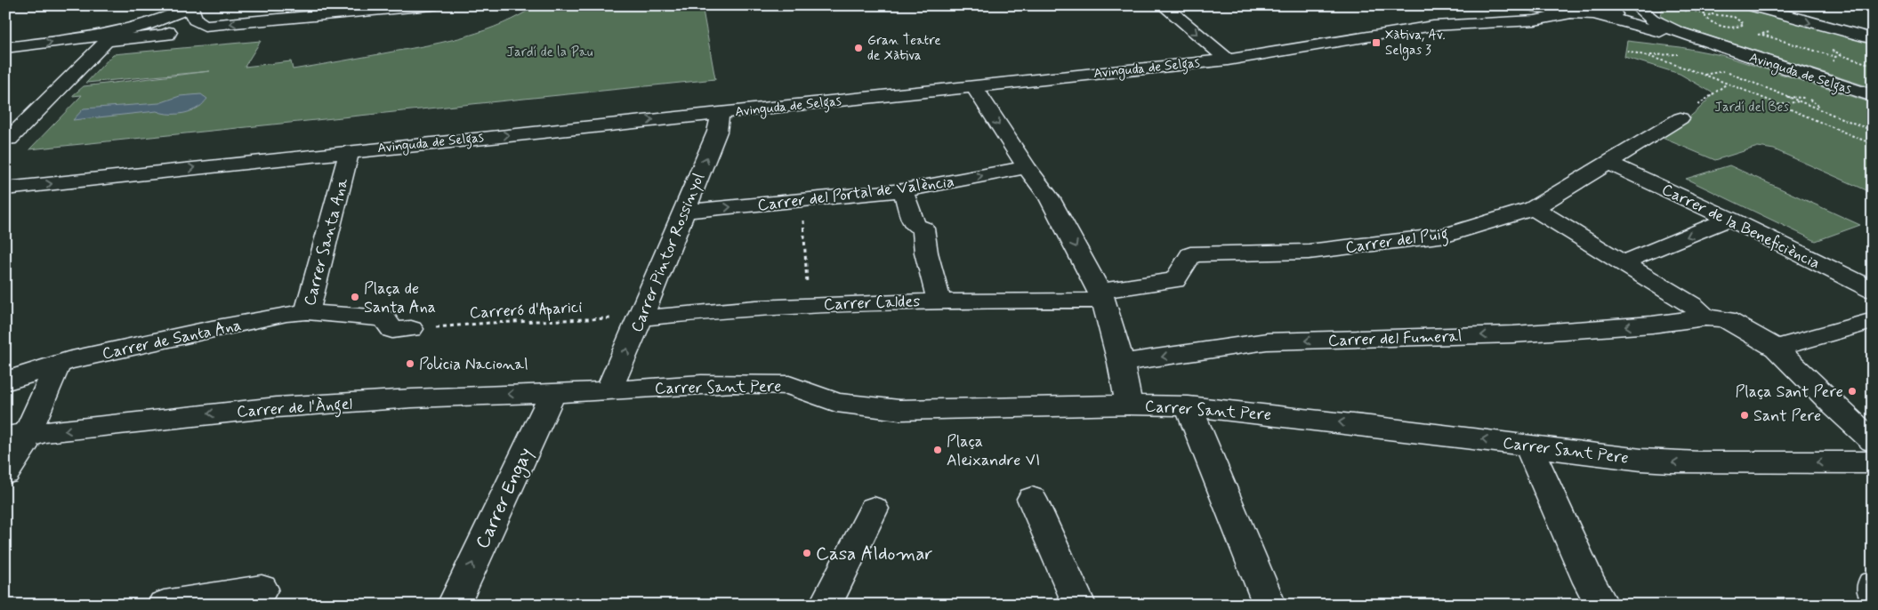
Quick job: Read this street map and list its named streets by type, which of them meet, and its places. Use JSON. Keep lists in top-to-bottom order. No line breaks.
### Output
{"streets":{"street":["Avinguda de Selgas","Carrer del Portal de València","Carrer de la Beneficiència","Carrer del Puig","Carrer Santa Ana","Carrer Pintor Rossinyol","Carrer Caldes","Carrer del Fumeral","Carrer de Santa Ana","Carrer Sant Pere","Carrer de l'Àngel","Carrer Engay"],"path":["Carreró d'Aparici"]},"crossings":[["Avinguda de Selgas","Carrer Santa Ana"],["Avinguda de Selgas","Carrer Pintor Rossinyol"],["Carrer del Portal de València","Carrer Pintor Rossinyol"],["Carrer de la Beneficiència","Carrer del Puig"],["Carrer del Puig","Carrer Caldes"],["Carrer Santa Ana","Carrer de Santa Ana"],["Carrer Pintor Rossinyol","Carrer Caldes"],["Carrer Pintor Rossinyol","Carreró d'Aparici"],["Carrer Pintor Rossinyol","Carrer Sant Pere"],["Carrer Caldes","Carreró d'Aparici"],["Carreró d'Aparici","Carrer de Santa Ana"],["Carrer del Fumeral","Carrer Sant Pere"],["Carrer Sant Pere","Carrer de l'Àngel"],["Carrer Sant Pere","Carrer Engay"],["Carrer de l'Àngel","Carrer Engay"]],"one_way":["Carrer del Portal de València","Carrer Pintor Rossinyol","Carrer del Fumeral","Carrer Sant Pere","Carrer de l'Àngel","Carrer Engay"],"parks":["Jardí de la Pau","Jardí del Bes"],"places":{"transit":["Xàtiva, Av. Selgas 3"],"other":["Gran Teatre de Xàtiva","Plaça de Santa Ana","Policia Nacional","Plaça Sant Pere","Sant Pere","Plaça Aleixandre VI","Casa Aldomar"]}}
